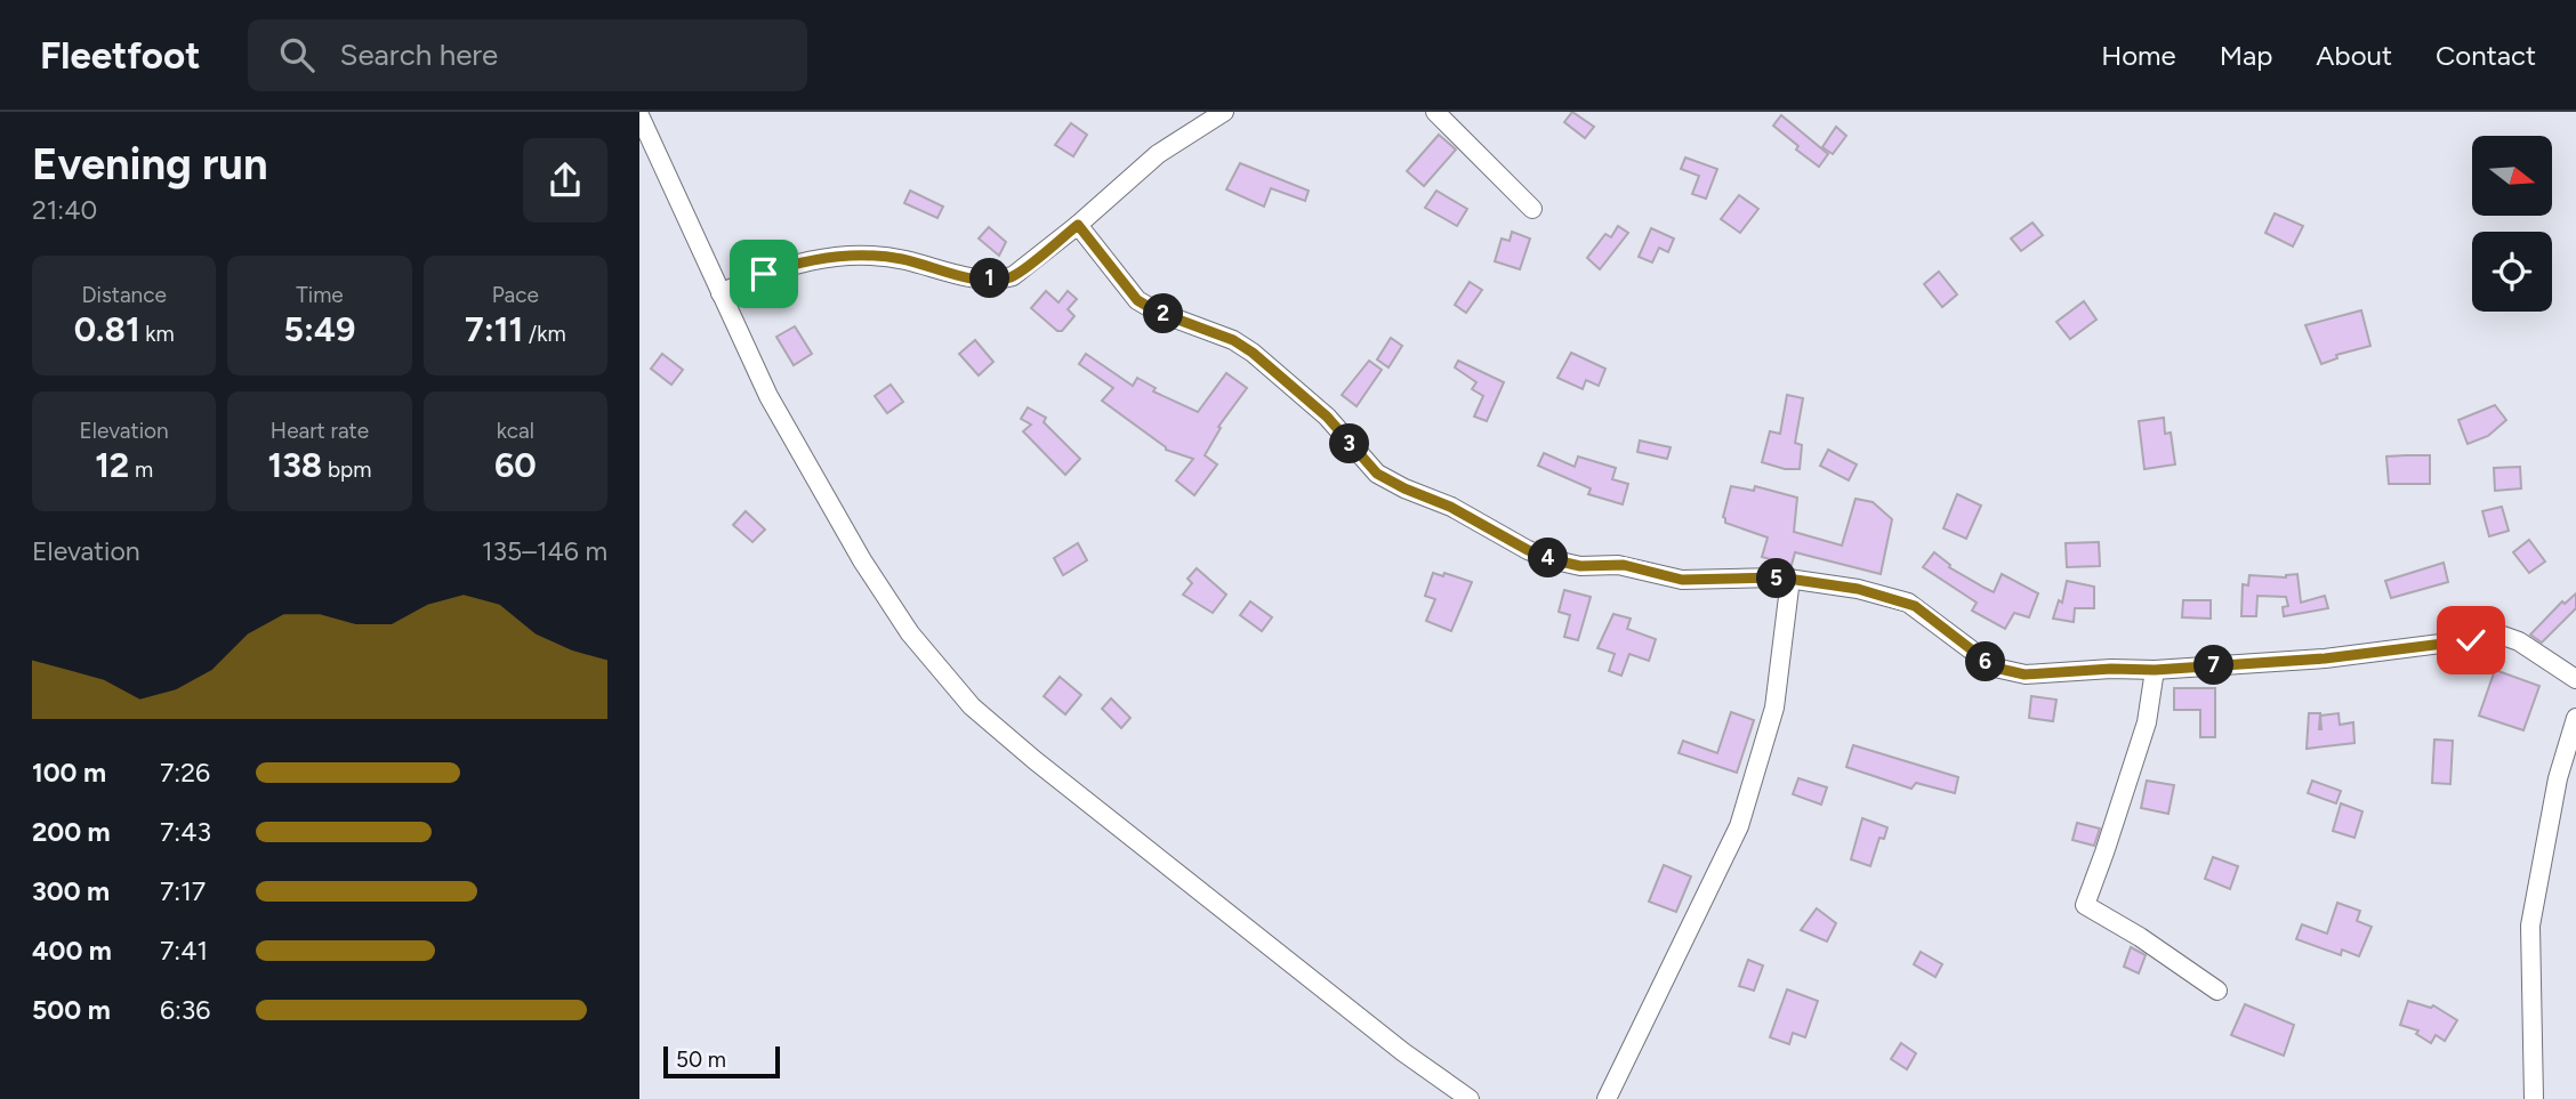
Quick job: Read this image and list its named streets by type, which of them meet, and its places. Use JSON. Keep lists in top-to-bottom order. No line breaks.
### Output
{"scale_bar":"50 m","north":"right","page":{"header":"Fleetfoot","search":"Search here","nav":["Home","Map","About","Contact"],"heading":["Evening run","21:40"],"stats":[["Distance","0.81 km"],["Time","5:49"],["Pace","7:11 /km"],["Elevation","12 m"],["Heart rate","138 bpm"],["kcal","60"]],"pins":["1","2","3","4","5","6","7"],"chart":["Elevation","135–146 m"],"list":[{"name":"100 m","note":"7:26"},{"name":"200 m","note":"7:43"},{"name":"300 m","note":"7:17"},{"name":"400 m","note":"7:41"},{"name":"500 m","note":"6:36"}],"scale":"50 m"}}
